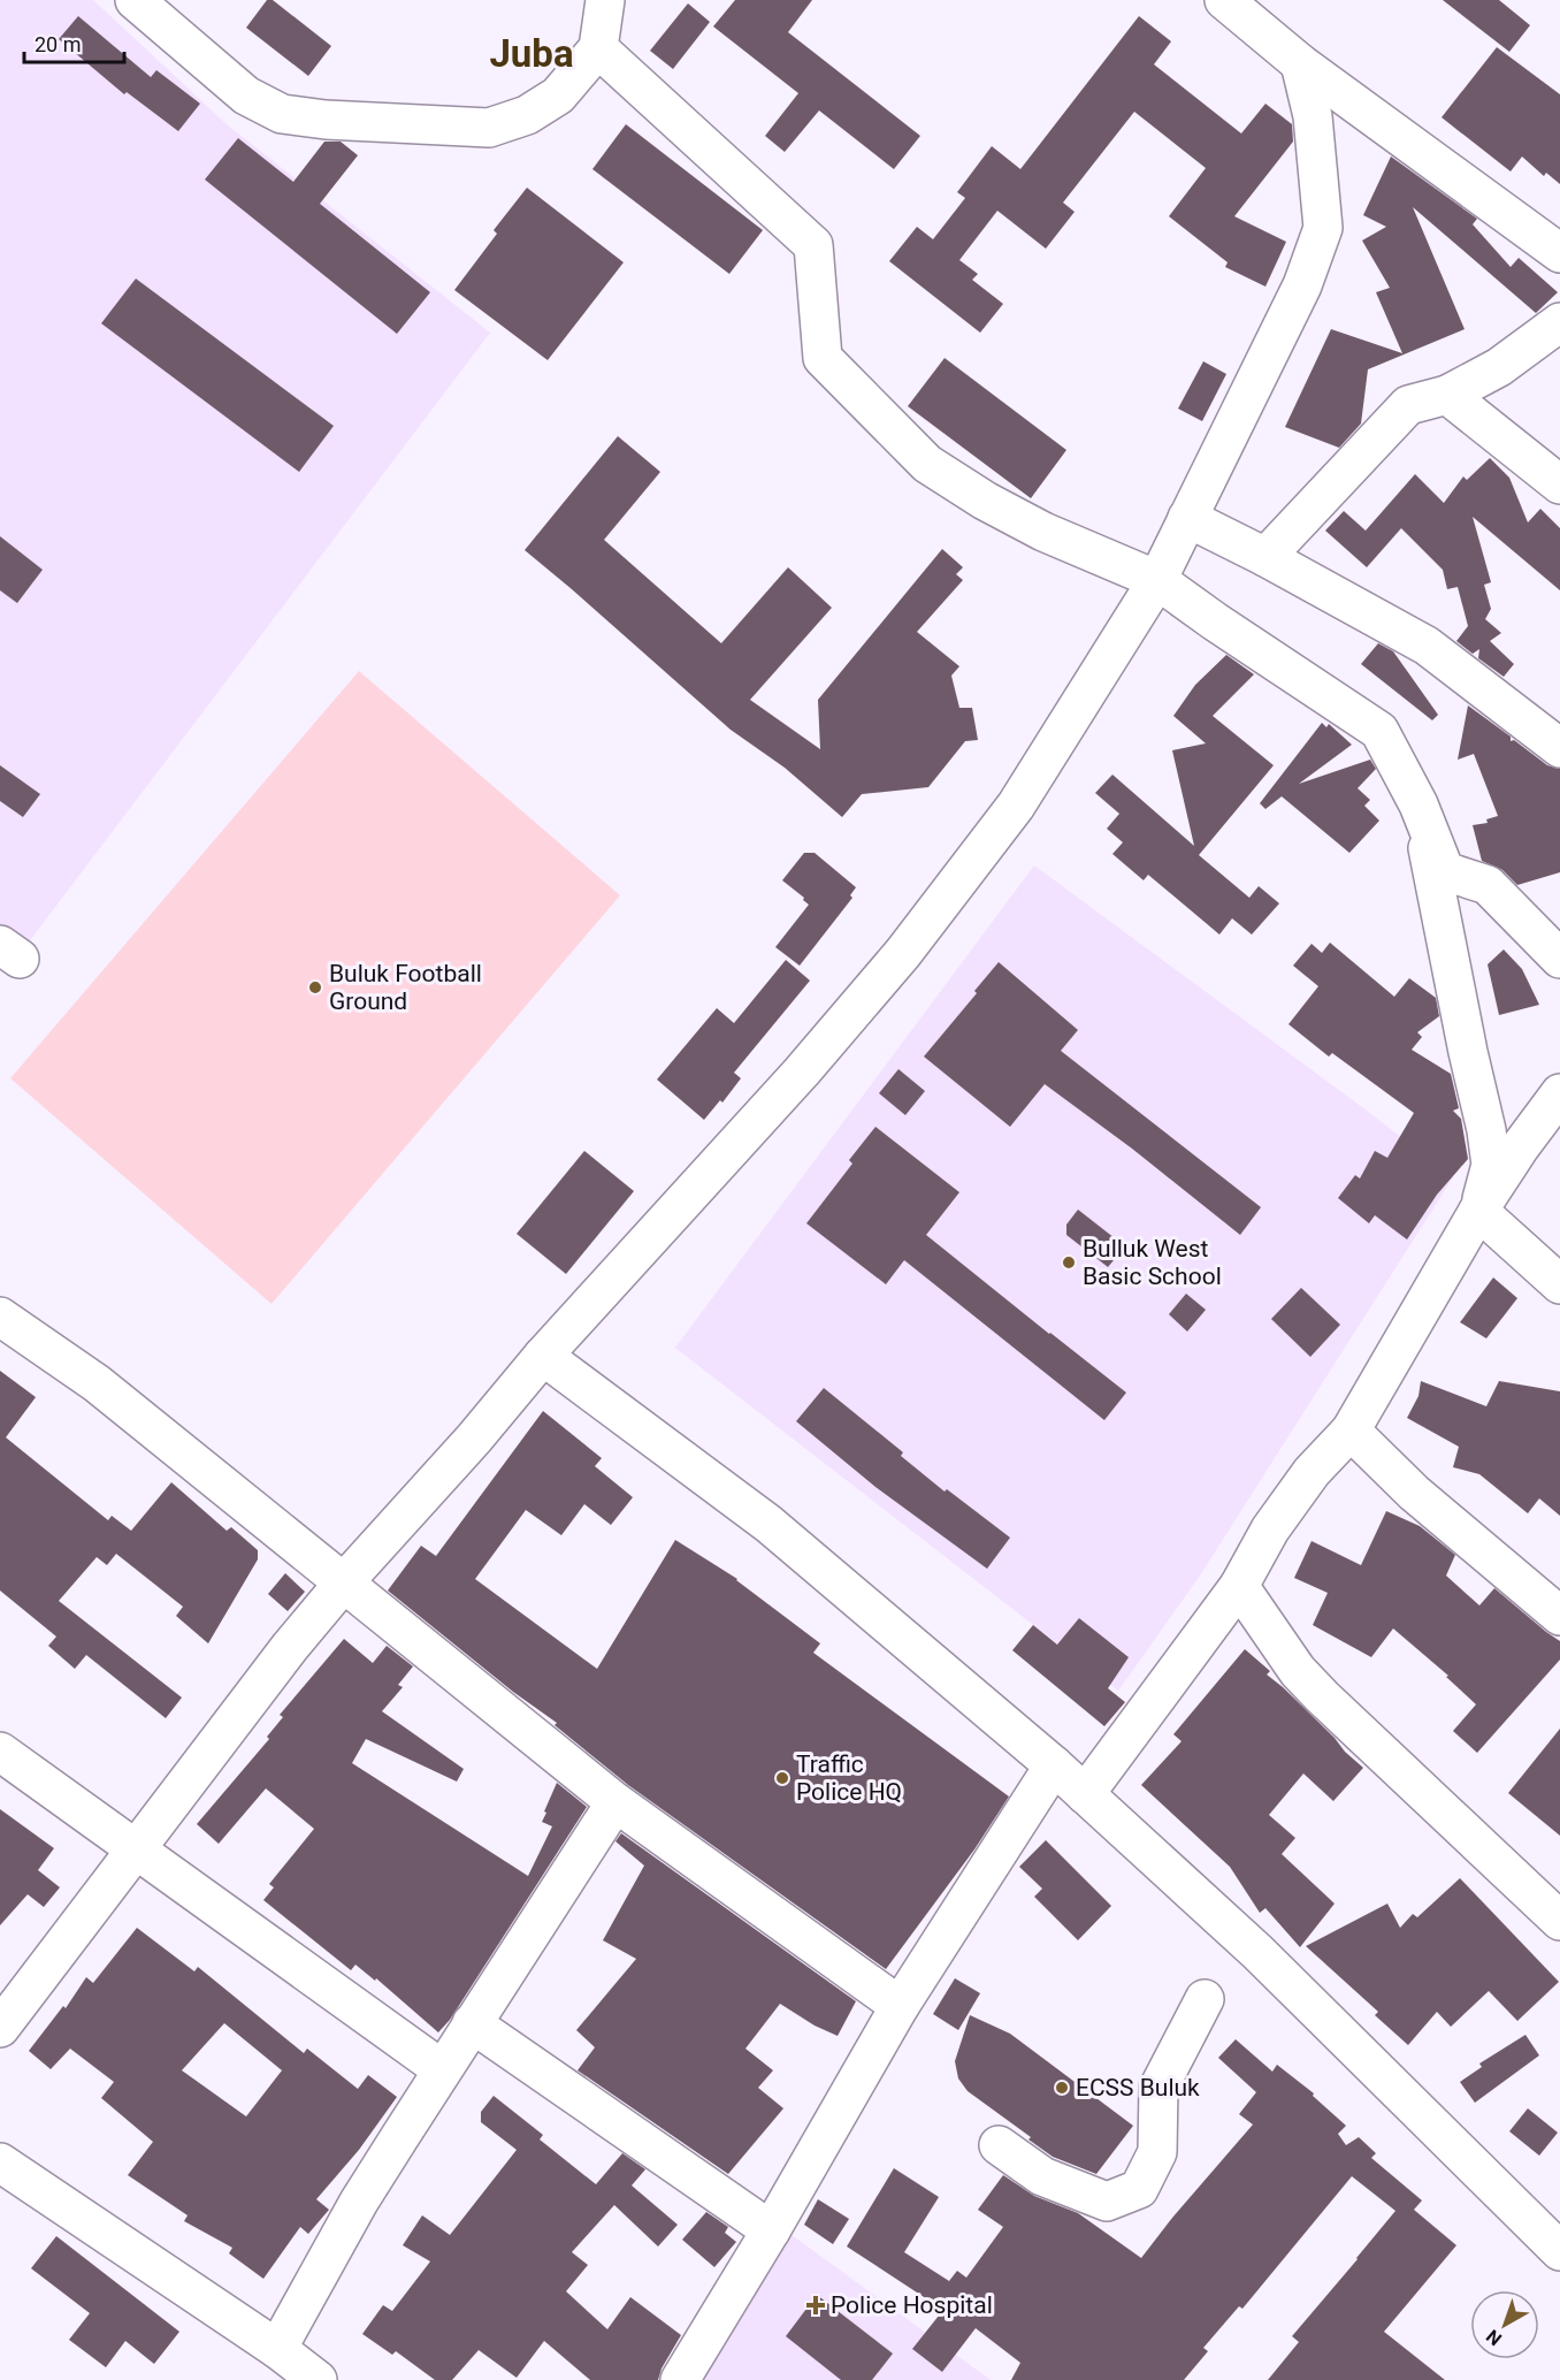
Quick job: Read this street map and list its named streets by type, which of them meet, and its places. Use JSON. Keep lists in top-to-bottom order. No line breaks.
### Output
{"districts":["Juba"],"places":{"other":["Buluk Football Ground","Bulluk West Basic School","Traffic Police HQ","ECSS Buluk"],"health":["Police Hospital"]},"scale_bar":"20 m","north":"bottom left"}
